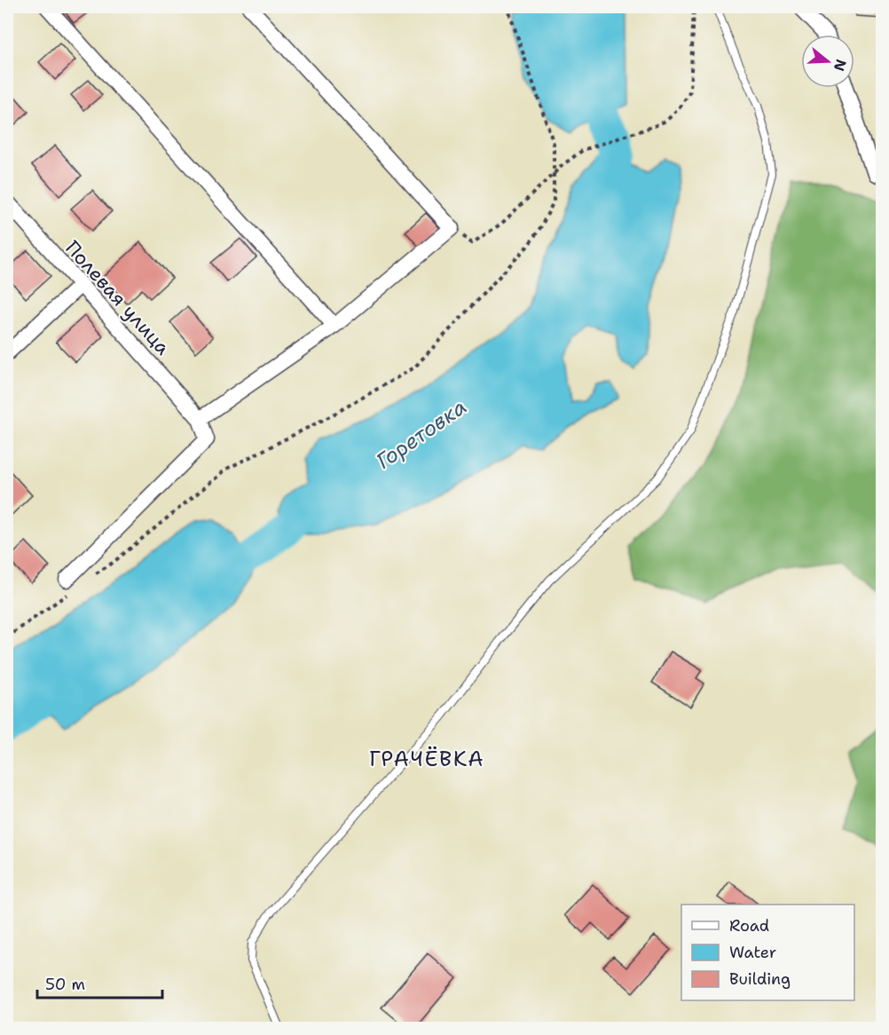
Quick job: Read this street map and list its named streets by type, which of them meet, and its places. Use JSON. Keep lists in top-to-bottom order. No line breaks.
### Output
{"streets":{"street":["Полевая улица"]},"districts":["ГРАЧЁВКА"],"water":["Горетовка"],"legend":["Road","Water","Building"],"scale_bar":"50 m","north":"right"}
